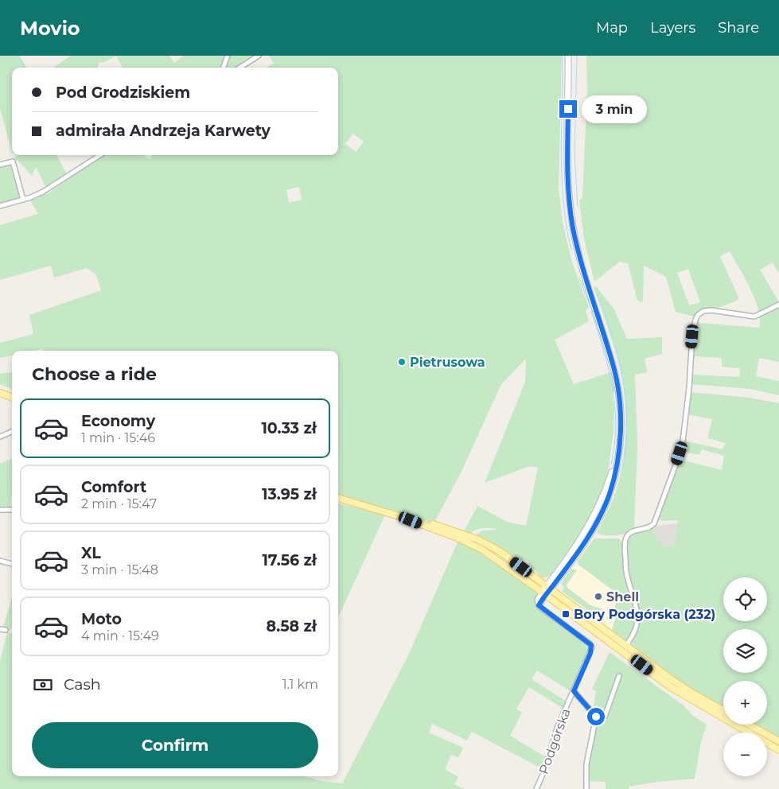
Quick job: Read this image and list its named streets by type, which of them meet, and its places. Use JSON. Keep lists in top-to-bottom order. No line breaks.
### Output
{"streets":{"street":["Podgórska"]},"places":{"other":["Pietrusowa","Shell"],"transit":["Bory Podgórska (232)"]},"page":{"header":"Movio","nav":["Map","Layers","Share"],"banner":["Pod Grodziskiem","admirała Andrzeja Karwety"],"bubble":"3 min","heading":"Choose a ride","list":[{"name":"Economy","note":"1 min · 15:46","value":"10.33 zł"},{"name":"Comfort","note":"2 min · 15:47","value":"13.95 zł"},{"name":"XL","note":"3 min · 15:48","value":"17.56 zł"},{"name":"Moto","note":"4 min · 15:49","value":"8.58 zł"}],"map_buttons":["+","−"],"pay":["Cash","1.1 km"],"buttons":"Confirm"}}
